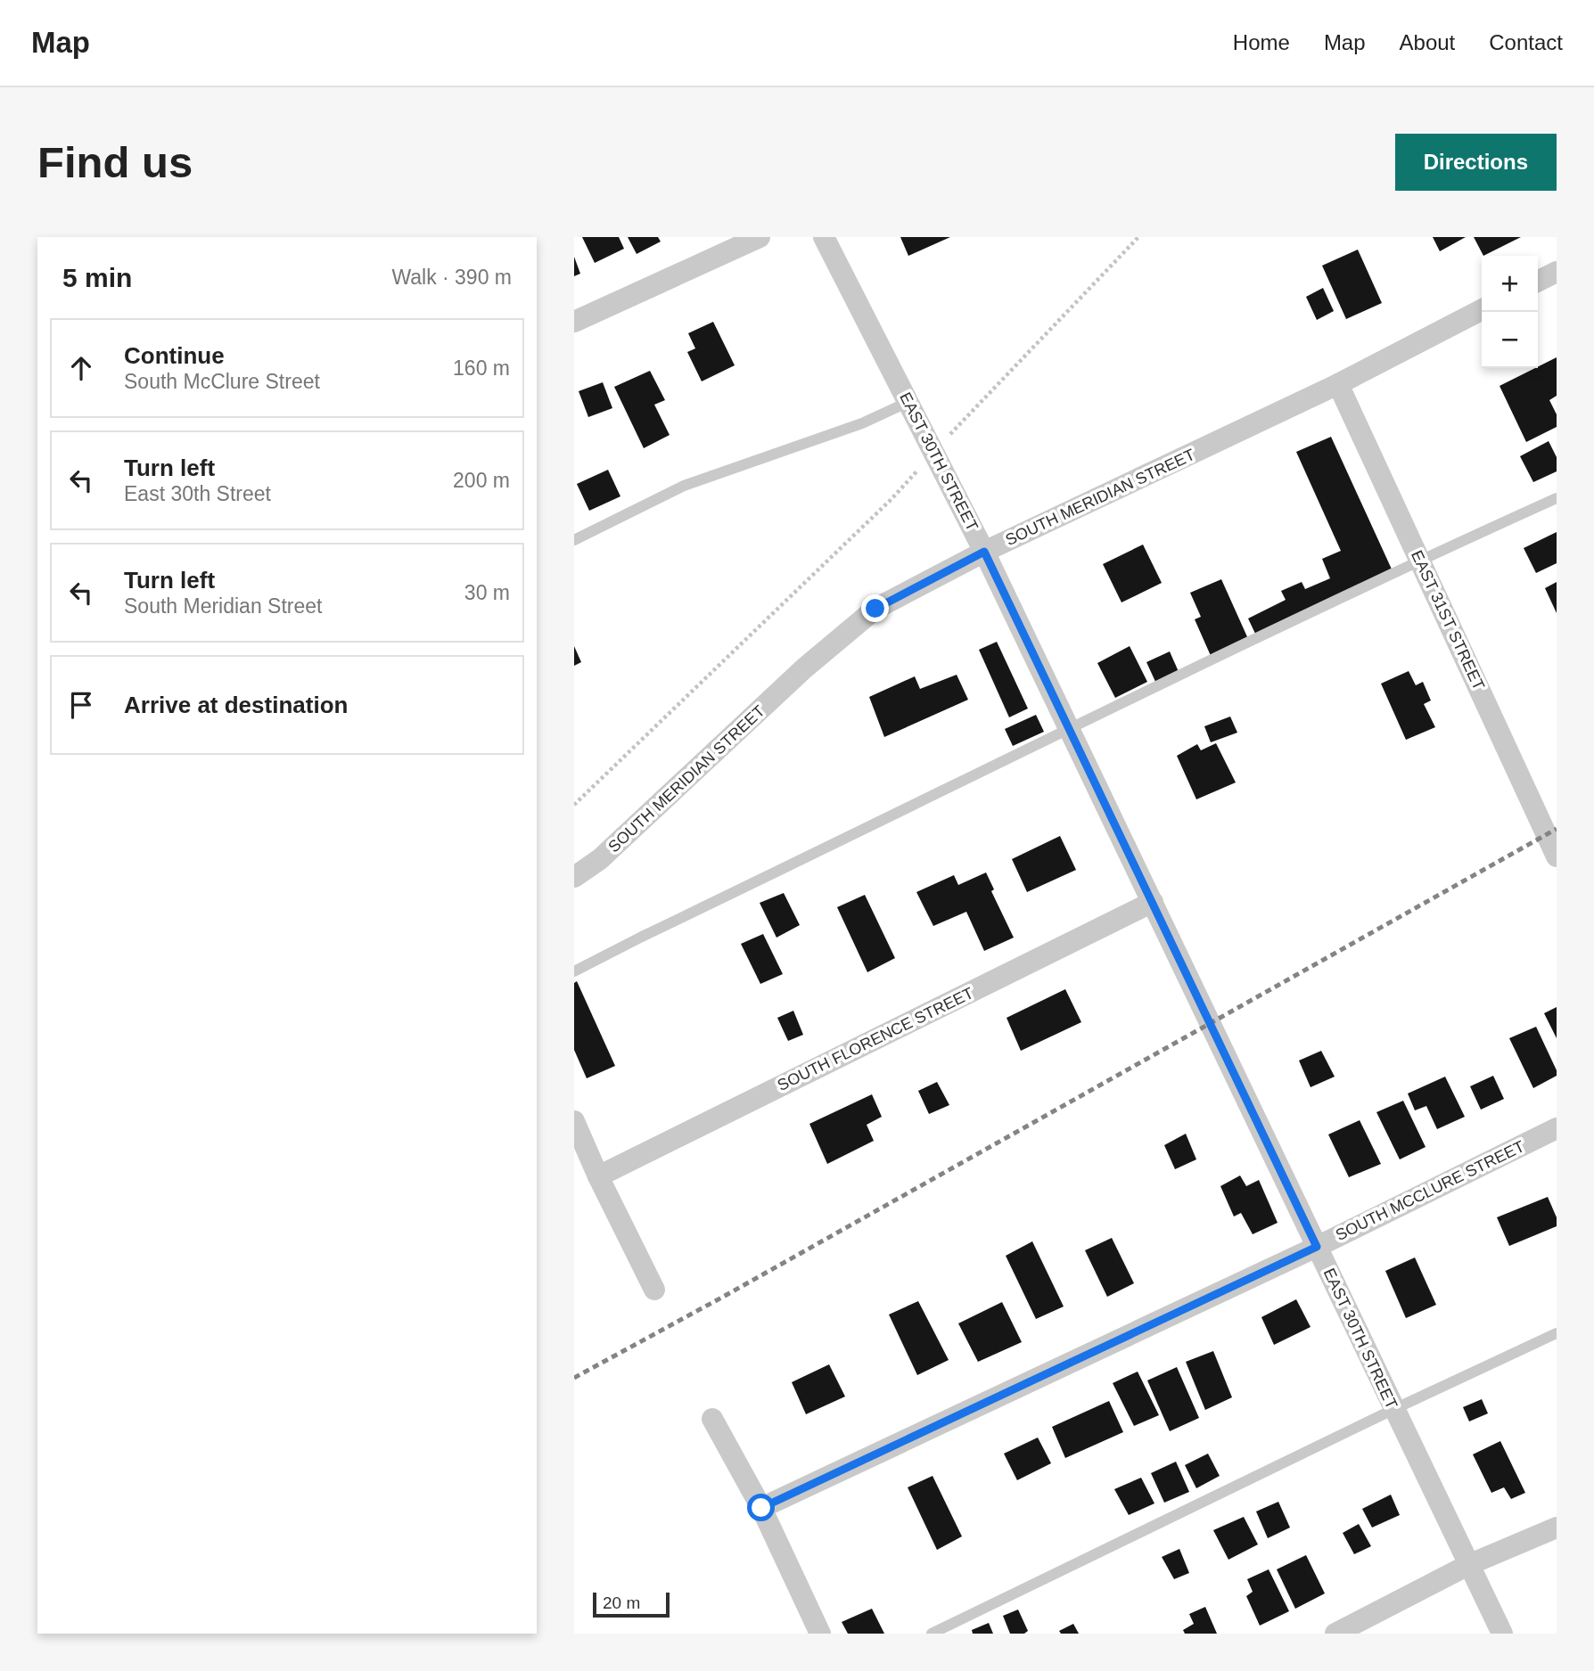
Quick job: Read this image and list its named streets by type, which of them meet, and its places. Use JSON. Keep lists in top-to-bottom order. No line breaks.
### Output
{"streets":{"street":["EAST 30TH STREET","SOUTH MERIDIAN STREET","EAST 31ST STREET","SOUTH FLORENCE STREET","SOUTH MCCLURE STREET"]},"crossings":[["EAST 30TH STREET","SOUTH MERIDIAN STREET"],["EAST 30TH STREET","SOUTH FLORENCE STREET"],["EAST 30TH STREET","SOUTH MCCLURE STREET"],["SOUTH MERIDIAN STREET","EAST 31ST STREET"]],"scale_bar":"20 m","page":{"header":"Map","nav":["Home","Map","About","Contact"],"buttons":"Directions","title":"Find us","heading":["5 min","Walk · 390 m"],"map_buttons":["+","−"],"list":[["Continue","South McClure Street","160 m"],["Turn left","East 30th Street","200 m"],["Turn left","South Meridian Street","30 m"],"Arrive at destination"],"scale":"20 m"}}
